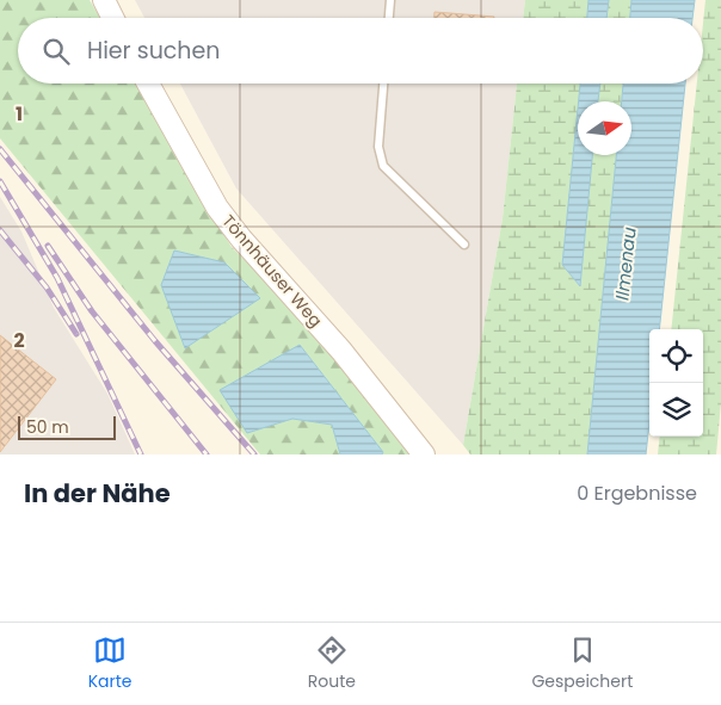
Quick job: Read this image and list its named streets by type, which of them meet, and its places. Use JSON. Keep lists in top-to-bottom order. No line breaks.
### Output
{"streets":{"main road":["Tönnhäuser Weg"]},"water":["Ilmenau"],"scale_bar":"50 m","north":"right","page":{"search":"Hier suchen","scale":"50 m","heading":["In der Nähe","0 Ergebnisse"],"nav":["Karte","Route","Gespeichert"]},"grid":{"rows":["1","2"]}}
